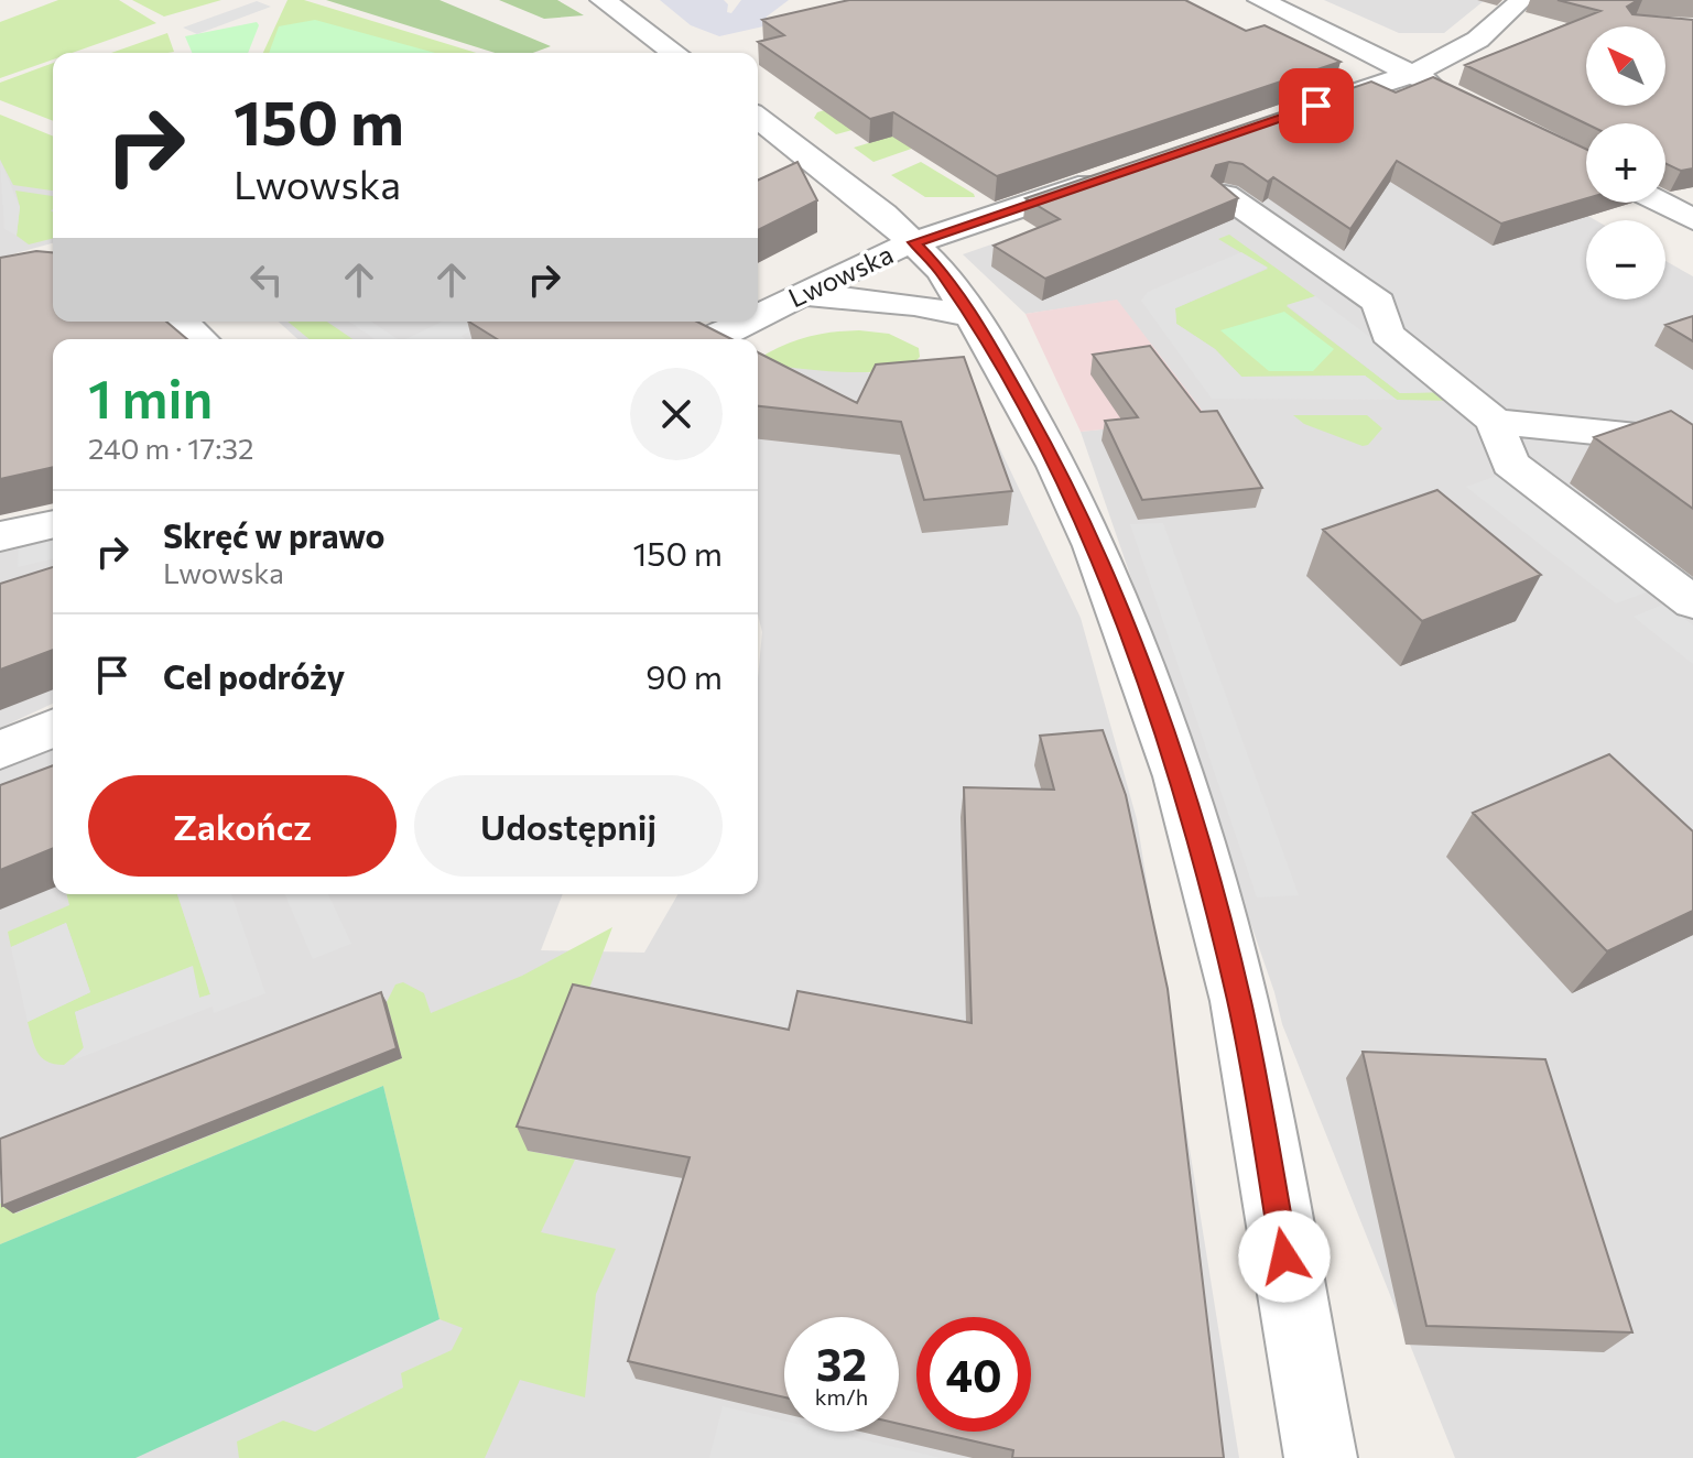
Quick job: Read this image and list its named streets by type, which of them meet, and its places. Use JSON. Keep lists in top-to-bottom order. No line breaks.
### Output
{"streets":{"street":["Lwowska"]},"north":"top left","page":{"map_buttons":["+","−"],"turn":["150 m","Lwowska"],"heading":["1 min","240 m · 17:32"],"list":[{"name":"Skręć w prawo","note":"Lwowska","value":"150 m"},{"name":"Cel podróży","value":"90 m"}],"buttons":["Zakończ","Udostępnij"],"speed":"32 km/h","limit":"40"}}
